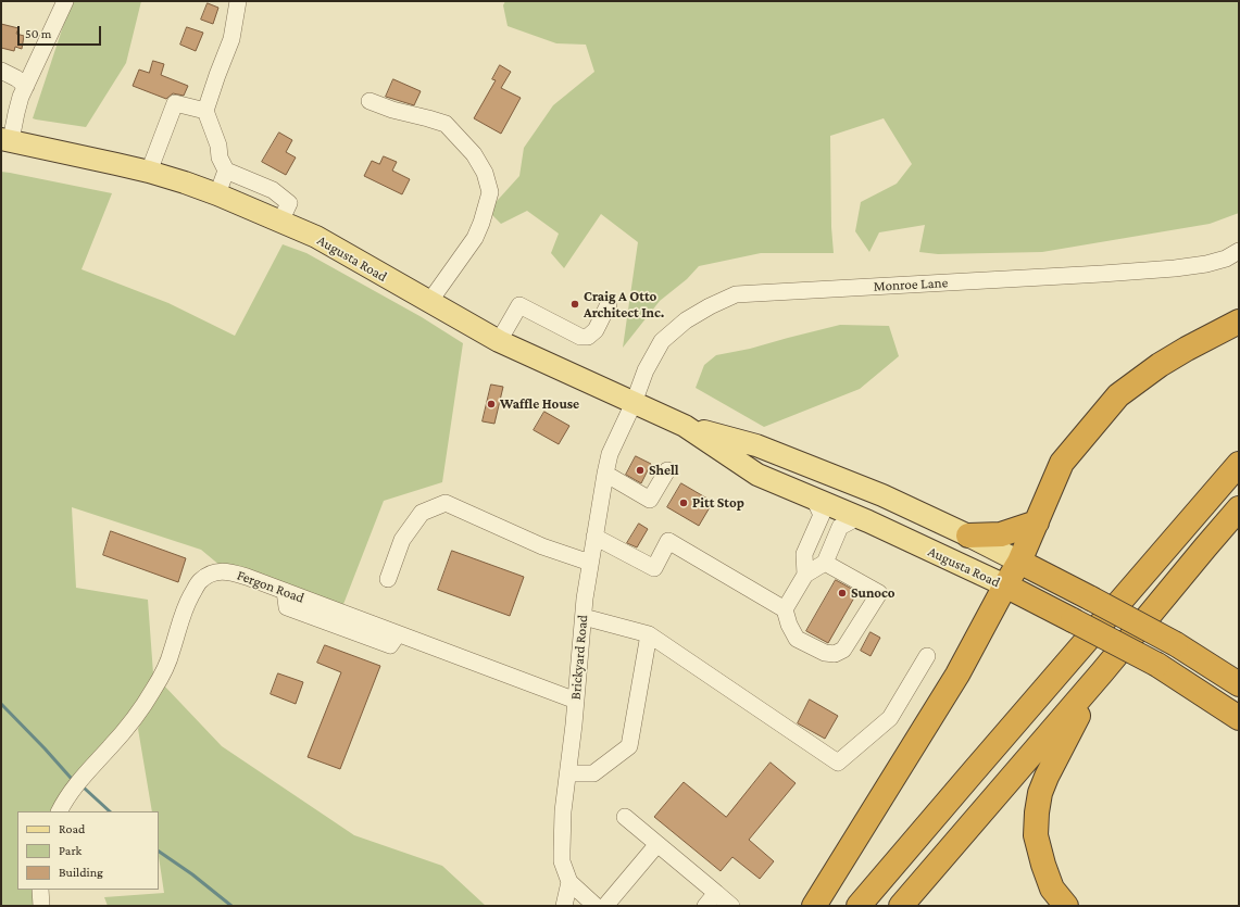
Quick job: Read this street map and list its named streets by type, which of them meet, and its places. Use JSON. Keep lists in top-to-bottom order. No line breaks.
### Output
{"streets":{"highway":["Augusta Road"],"street":["Monroe Lane","Fergon Road","Brickyard Road"]},"crossings":[["Augusta Road","Monroe Lane"],["Augusta Road","Brickyard Road"],["Monroe Lane","Brickyard Road"],["Fergon Road","Brickyard Road"]],"places":["Craig A Otto Architect Inc.","Waffle House","Shell","Pitt Stop","Sunoco"],"legend":["Road","Park","Building"],"scale_bar":"50 m"}
